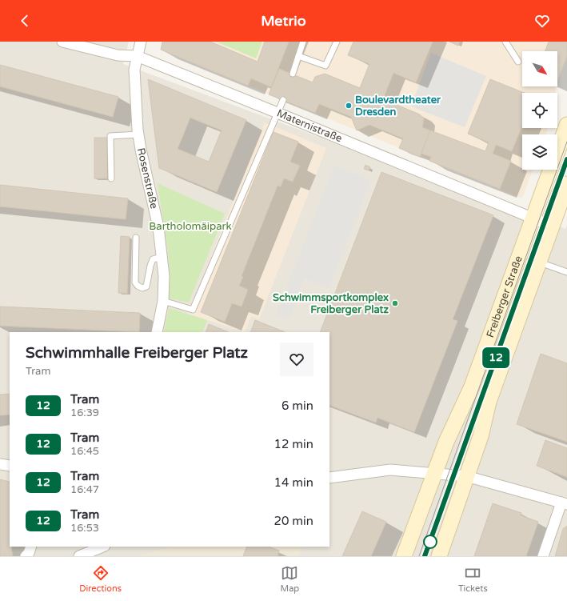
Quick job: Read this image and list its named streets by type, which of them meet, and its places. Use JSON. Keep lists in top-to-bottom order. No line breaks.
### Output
{"streets":{"street":["Maternistraße","Rosenstraße","Freiberger Straße"]},"crossings":[["Maternistraße","Rosenstraße"],["Maternistraße","Freiberger Straße"]],"parks":["Bartholomäipark"],"places":["Boulevardtheater Dresden","Schwimmsportkomplex Freiberger Platz"],"lines":["tram line 12"],"north":"bottom right","page":{"header":"Metrio","on_map":"12","heading":["Schwimmhalle Freiberger Platz","Tram"],"list":[{"mark":"12","name":"Tram","note":"16:39","value":"6 min"},{"mark":"12","name":"Tram","note":"16:45","value":"12 min"},{"mark":"12","name":"Tram","note":"16:47","value":"14 min"},{"mark":"12","name":"Tram","note":"16:53","value":"20 min"}],"tabs":["Directions","Map","Tickets"]}}
